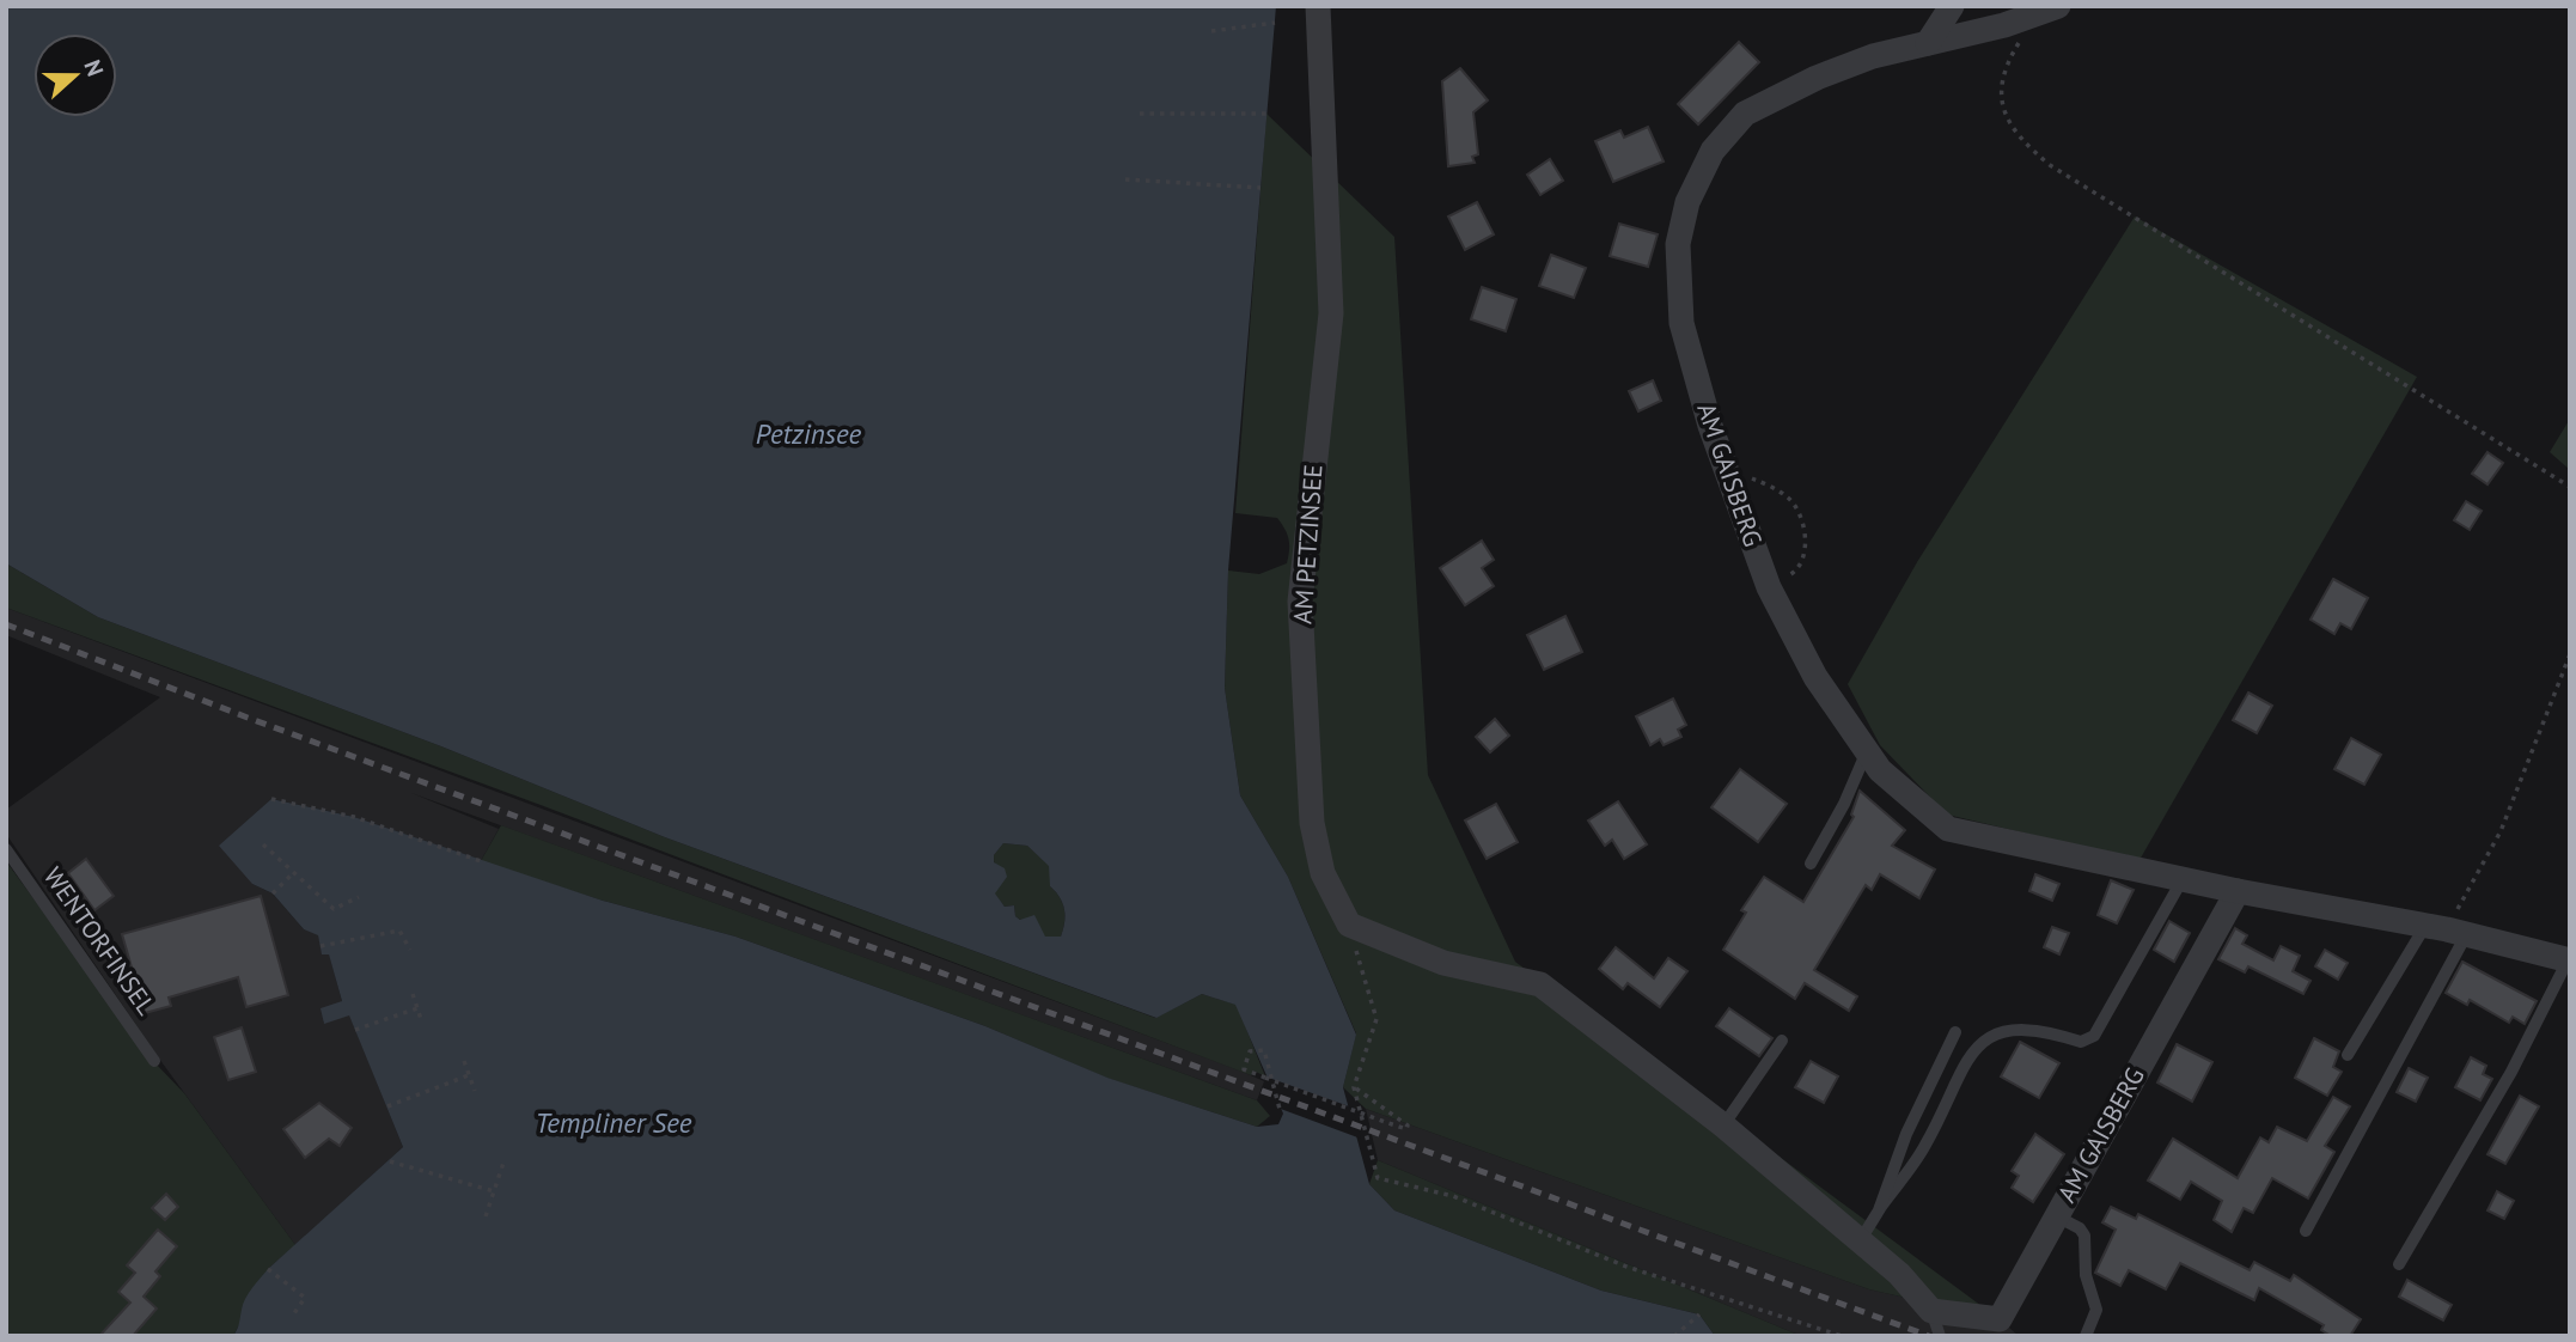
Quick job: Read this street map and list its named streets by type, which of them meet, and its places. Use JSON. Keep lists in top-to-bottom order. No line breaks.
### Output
{"streets":{"street":["AM GAISBERG","AM PETZINSEE"],"lane":["WENTORFINSEL"]},"water":["Petzinsee","Templiner See"],"north":"right"}
